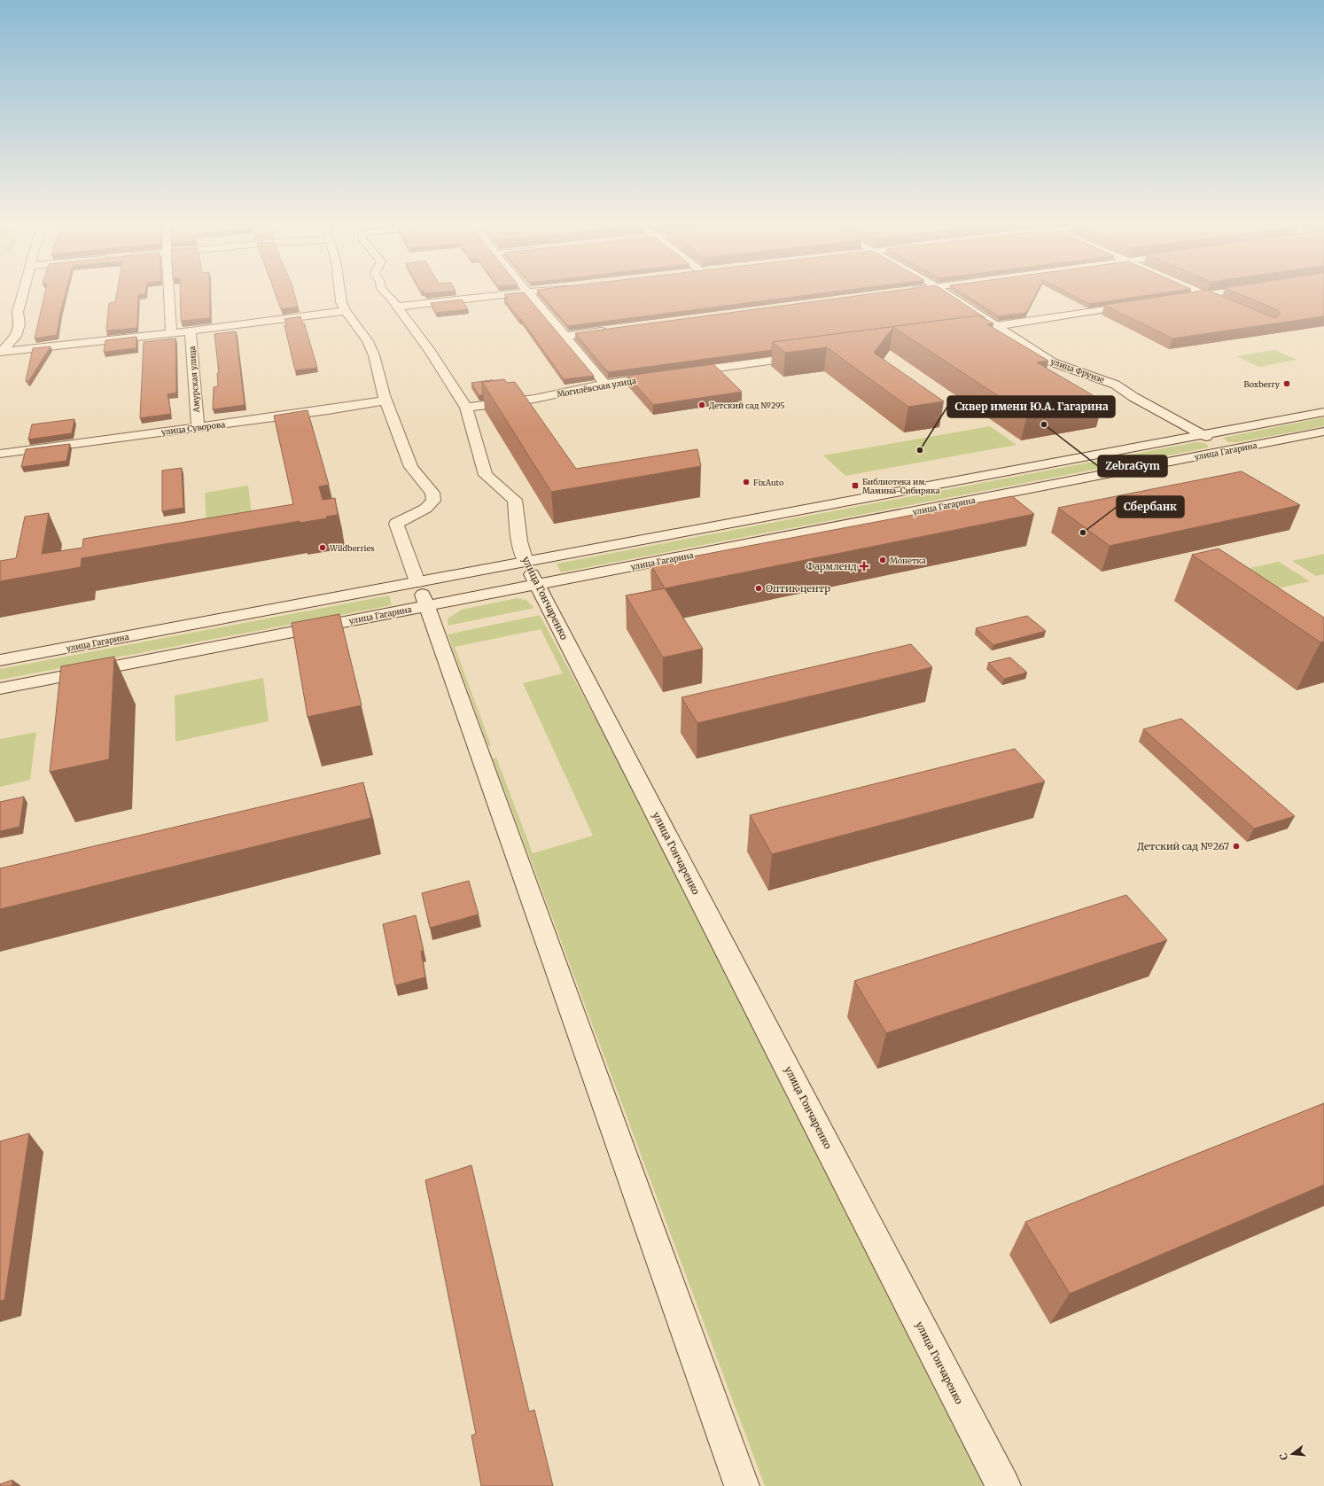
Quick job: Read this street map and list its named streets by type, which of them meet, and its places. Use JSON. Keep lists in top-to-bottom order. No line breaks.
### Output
{"streets":{"street":["улица Фрунзе","Амурская улица","Могилёвская улица","улица Суворова","улица Гагарина","улица Гончаренко"]},"crossings":[["улица Фрунзе","улица Гагарина"],["Амурская улица","улица Суворова"],["Могилёвская улица","улица Гончаренко"],["улица Гагарина","улица Гончаренко"]],"places":{"other":["Boxberry","Детский сад №295","ZebraGym","Сквер имени Ю.А. Гагарина","FixAuto","Сбербанк","Wildberries","Монетка","Оптик центр","Детский сад №267"],"transit":["Библиотека им. Мамина-Сибиряка"],"health":["Фармленд"]},"north":"left"}
